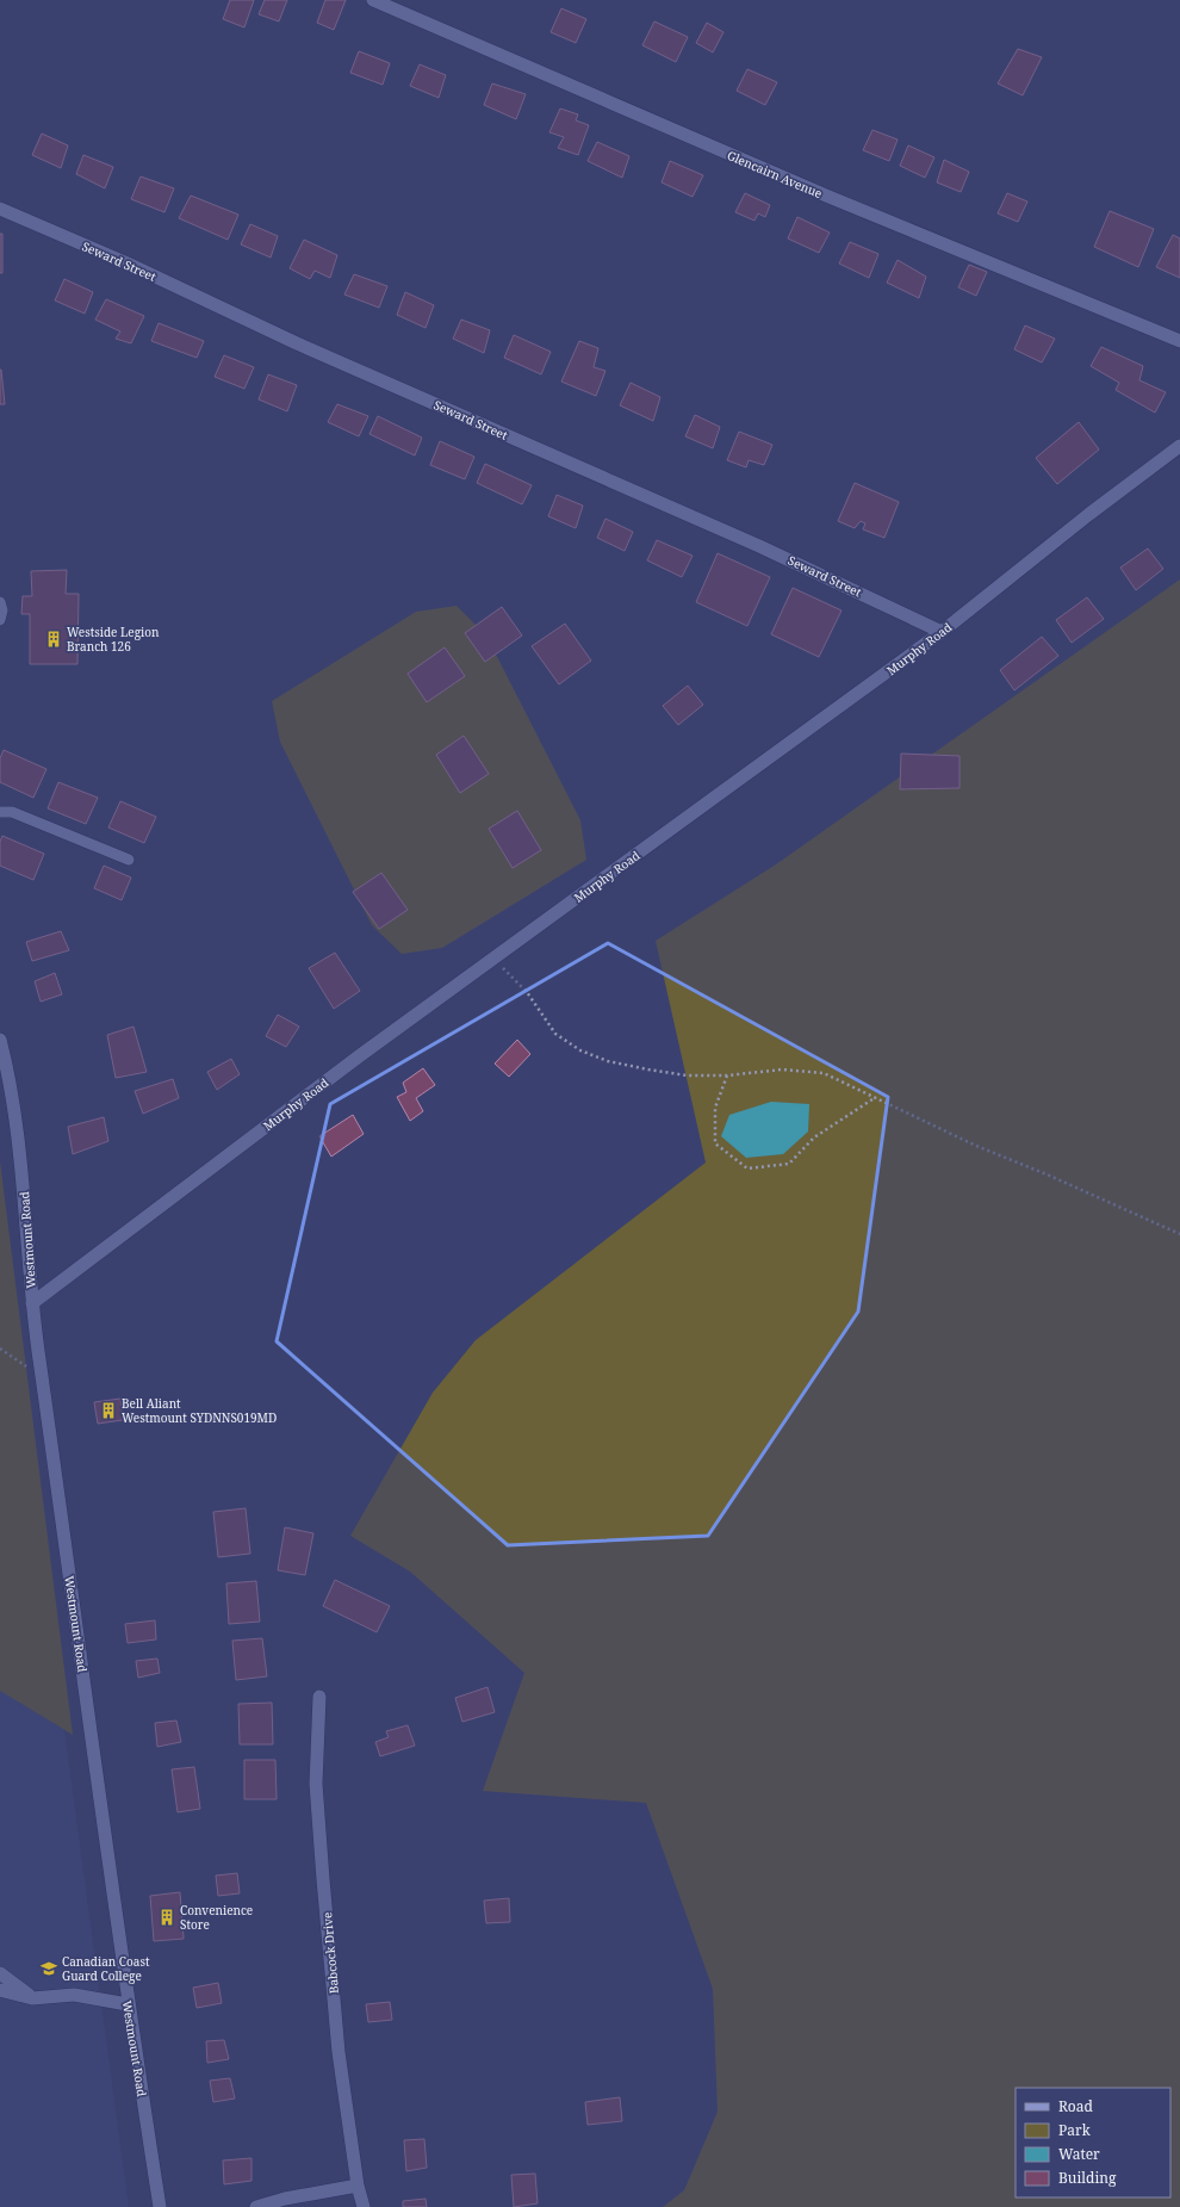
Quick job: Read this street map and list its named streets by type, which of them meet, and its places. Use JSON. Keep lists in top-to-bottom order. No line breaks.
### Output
{"streets":{"street":["Glencairn Avenue","Seward Street","Murphy Road","Westmount Road","Babcock Drive"]},"crossings":[["Seward Street","Murphy Road"],["Murphy Road","Westmount Road"]],"places":{"building":["Westside Legion Branch 126","Bell Aliant Westmount SYDNNS019MD","Convenience Store"],"school or university":["Canadian Coast Guard College"]},"legend":["Road","Park","Water","Building"]}
